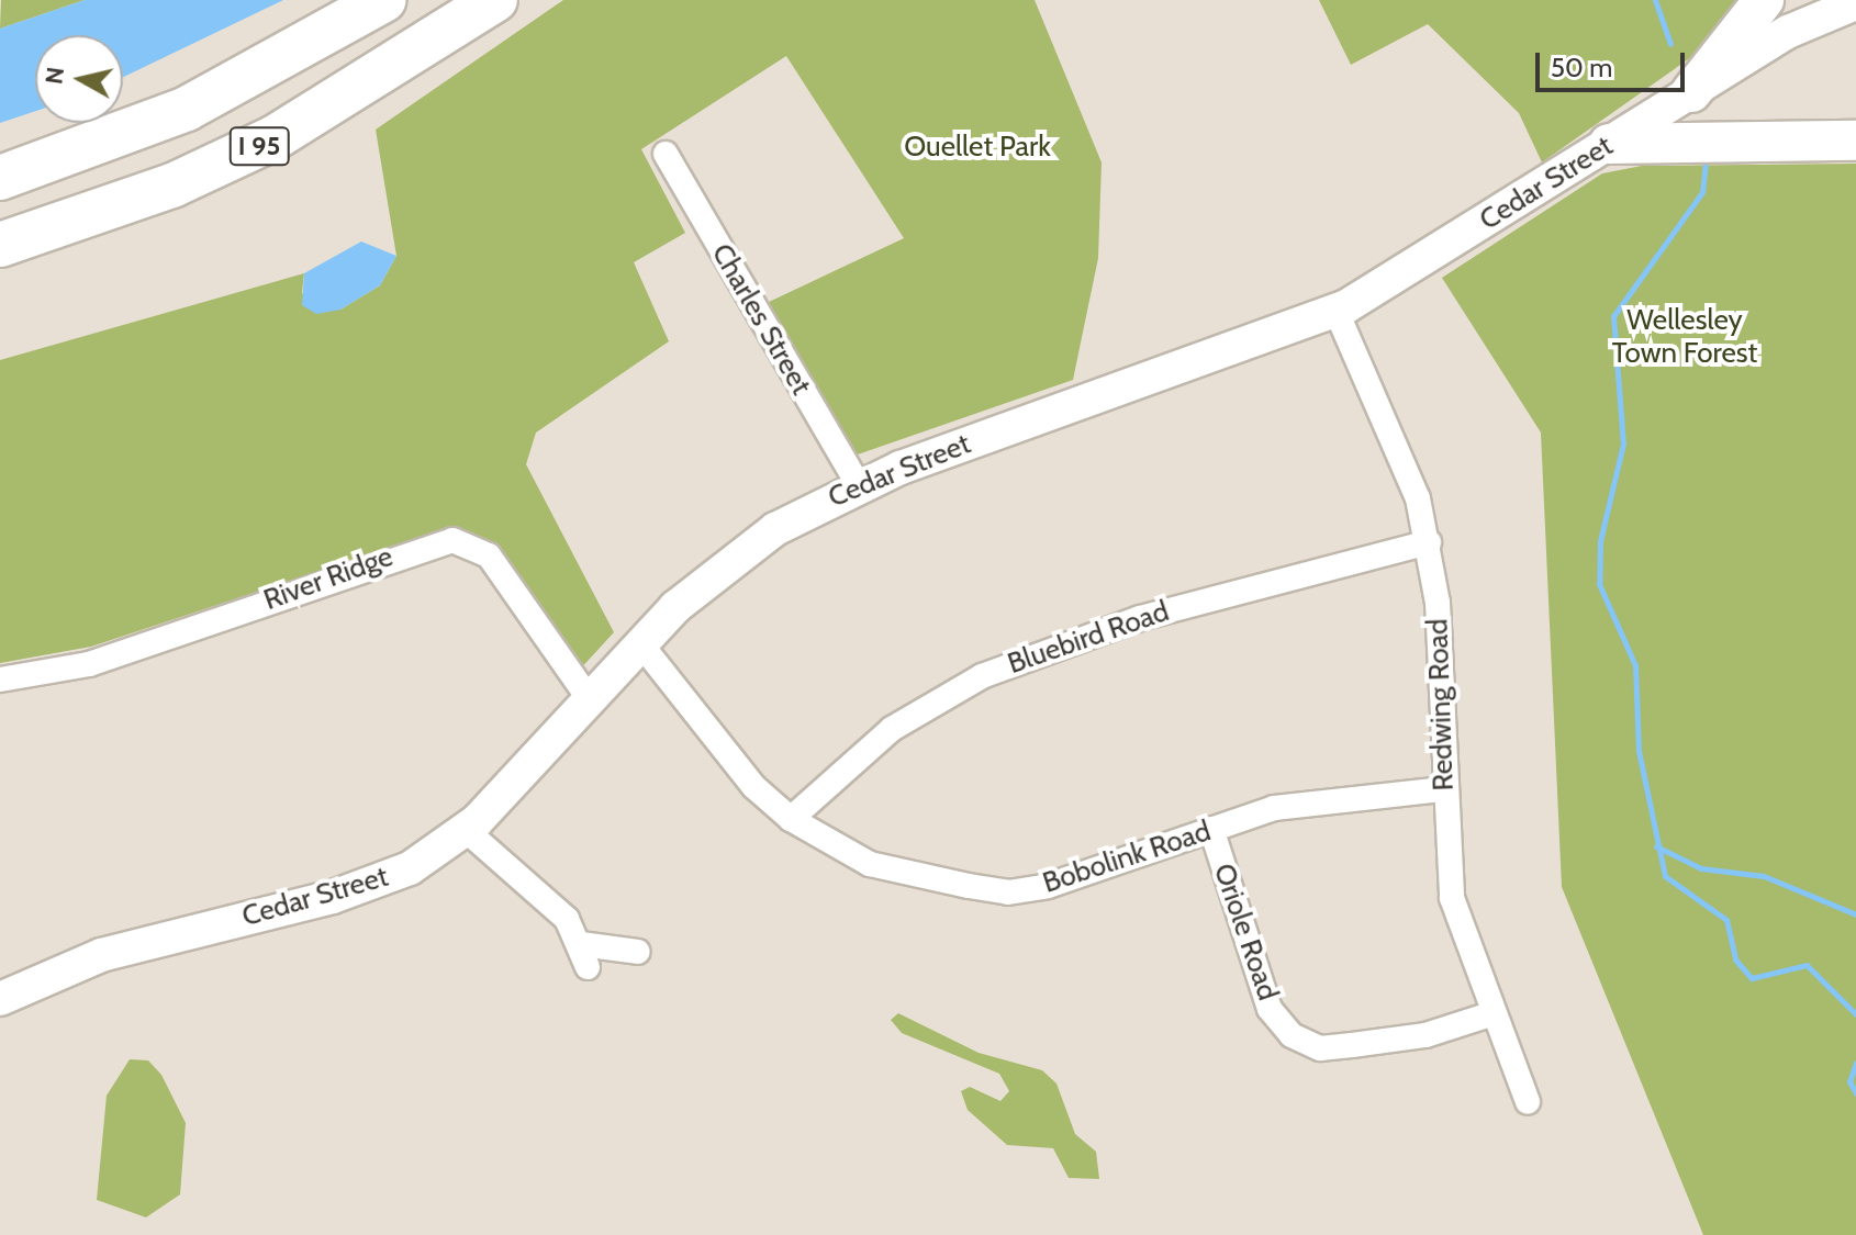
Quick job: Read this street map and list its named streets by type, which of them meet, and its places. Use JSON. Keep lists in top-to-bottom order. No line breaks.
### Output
{"streets":{"highway":["I 95"],"main road":["Cedar Street"],"street":["Charles Street","River Ridge","Bluebird Road","Redwing Road","Bobolink Road","Oriole Road"]},"crossings":[["Cedar Street","Charles Street"],["Cedar Street","River Ridge"],["Cedar Street","Redwing Road"],["Cedar Street","Bobolink Road"],["Bluebird Road","Redwing Road"],["Bluebird Road","Bobolink Road"],["Redwing Road","Bobolink Road"],["Redwing Road","Oriole Road"],["Bobolink Road","Oriole Road"]],"parks":["Ouellet Park","Wellesley Town Forest"],"scale_bar":"50 m","north":"left"}
